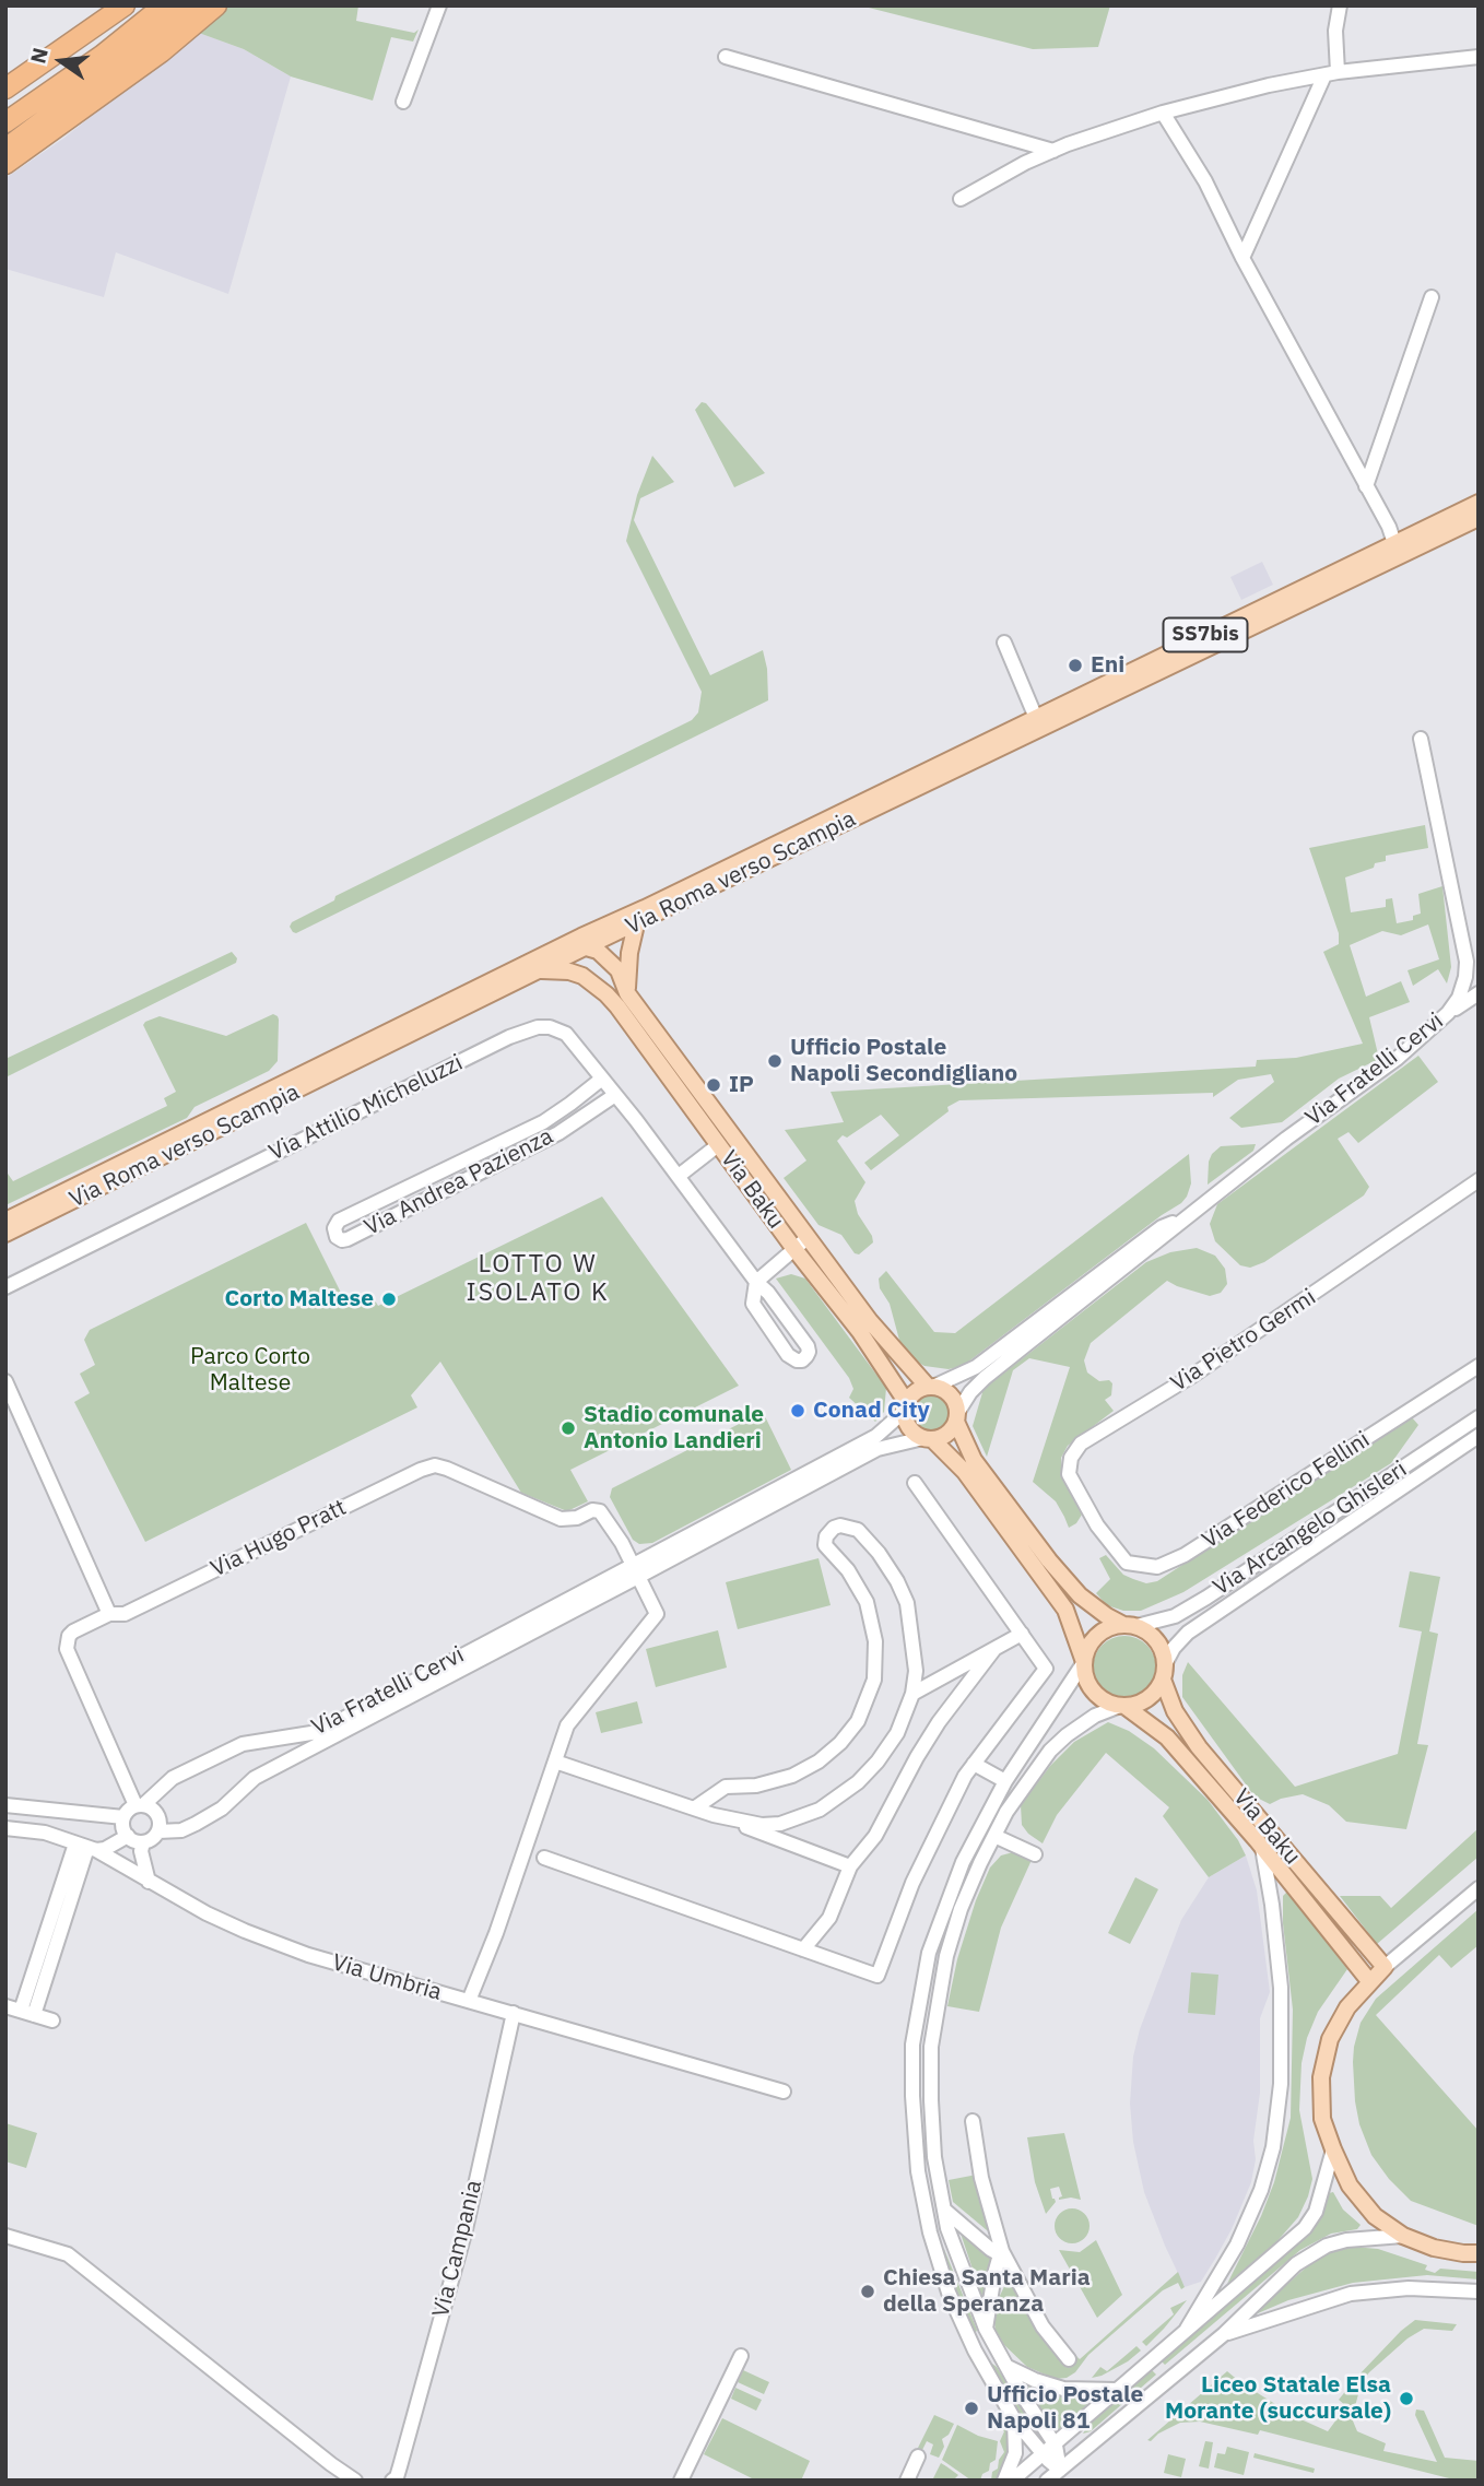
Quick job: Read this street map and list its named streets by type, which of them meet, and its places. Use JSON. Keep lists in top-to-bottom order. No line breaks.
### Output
{"streets":{"main road":["SS7bis","Via Roma verso Scampia","Via Baku"],"street":["Via Fratelli Cervi","Via Attilio Micheluzzi","Via Andrea Pazienza","Via Pietro Germi","Via Federico Fellini","Via Arcangelo Ghisleri","Via Hugo Pratt","Via Umbria","Via Campania"]},"crossings":[["Via Roma verso Scampia","Via Baku"],["Via Fratelli Cervi","Via Baku"],["Via Fratelli Cervi","Via Hugo Pratt"],["Via Attilio Micheluzzi","Via Andrea Pazienza"],["Via Baku","Via Arcangelo Ghisleri"],["Via Pietro Germi","Via Federico Fellini"],["Via Umbria","Via Campania"]],"districts":["LOTTO W ISOLATO K"],"parks":["Parco Corto Maltese"],"places":["Eni","Ufficio Postale Napoli Secondigliano","IP","Corto Maltese","Conad City","Stadio comunale Antonio Landieri","Chiesa Santa Maria della Speranza","Liceo Statale Elsa Morante (succursale)","Ufficio Postale Napoli 81"],"north":"left"}
